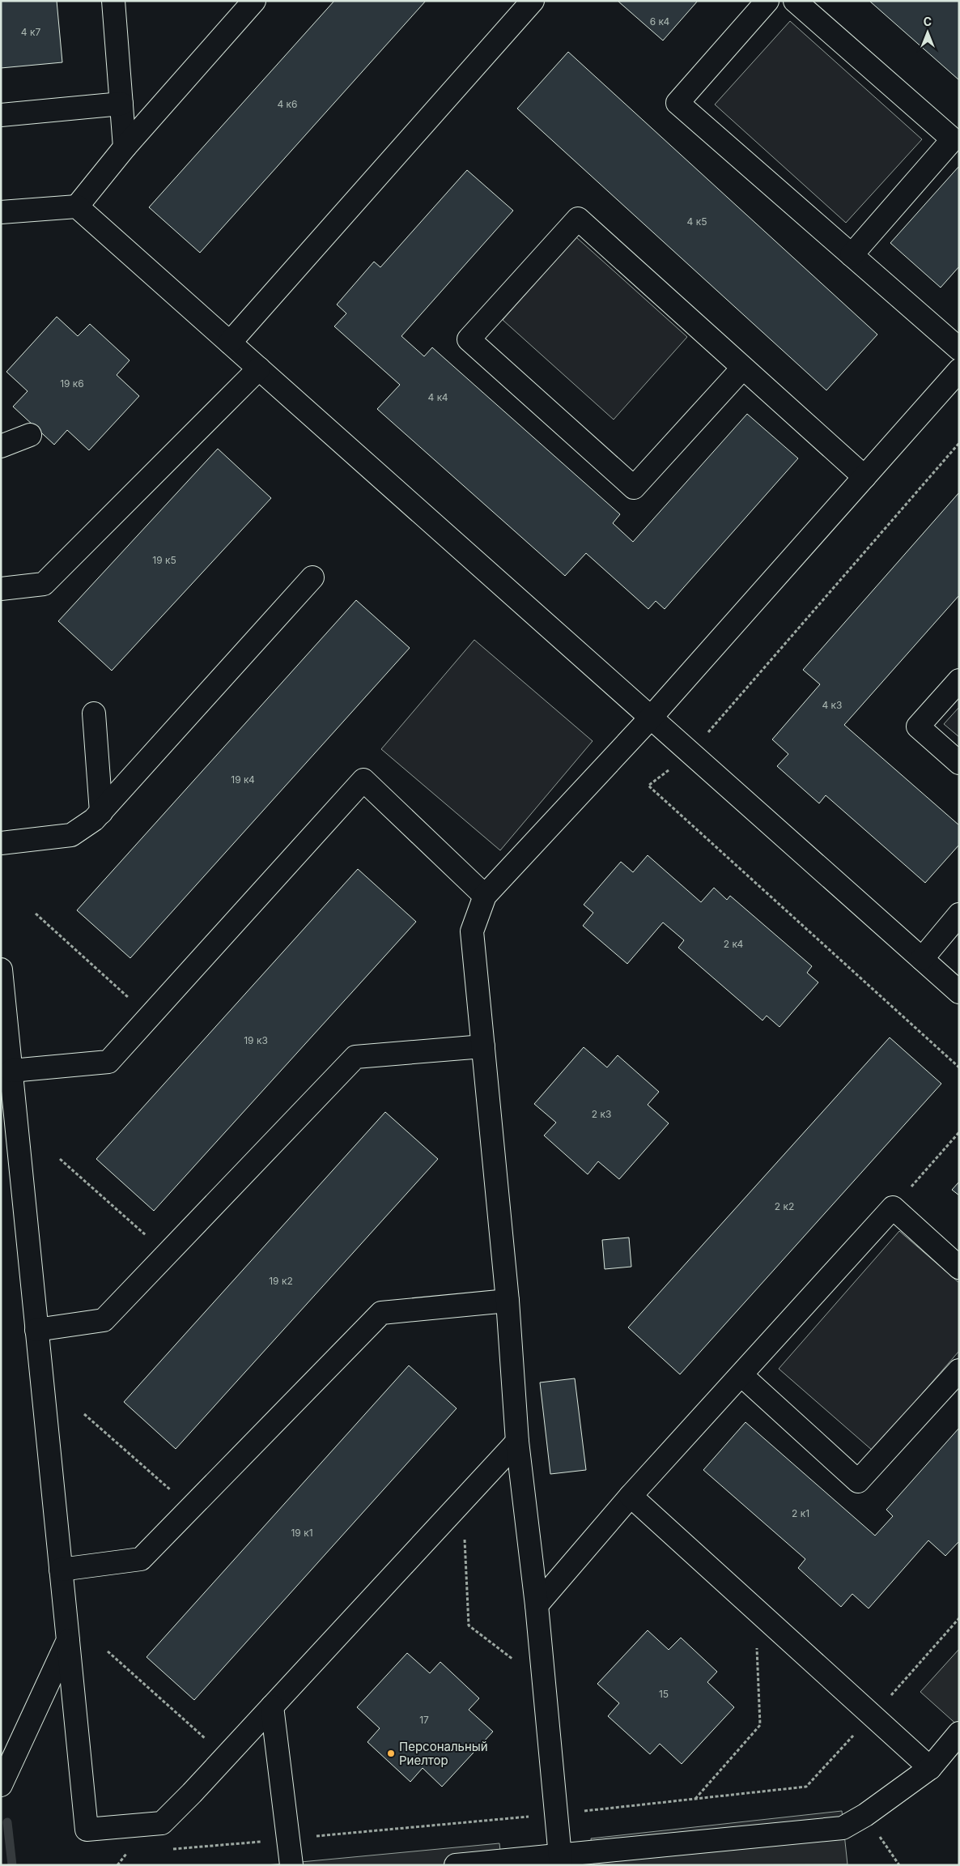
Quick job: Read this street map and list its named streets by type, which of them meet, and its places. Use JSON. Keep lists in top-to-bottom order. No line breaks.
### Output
{"places":["Персональный Риелтор"],"house_numbers":["6 к4","4 к7","4 к6","4 к5","19 к6","4 к4","19 к5","4 к3","19 к4","2 к4","19 к3","2 к3","2 к2","19 к2","2 к1","19 к1","15","17"],"north":"top"}
